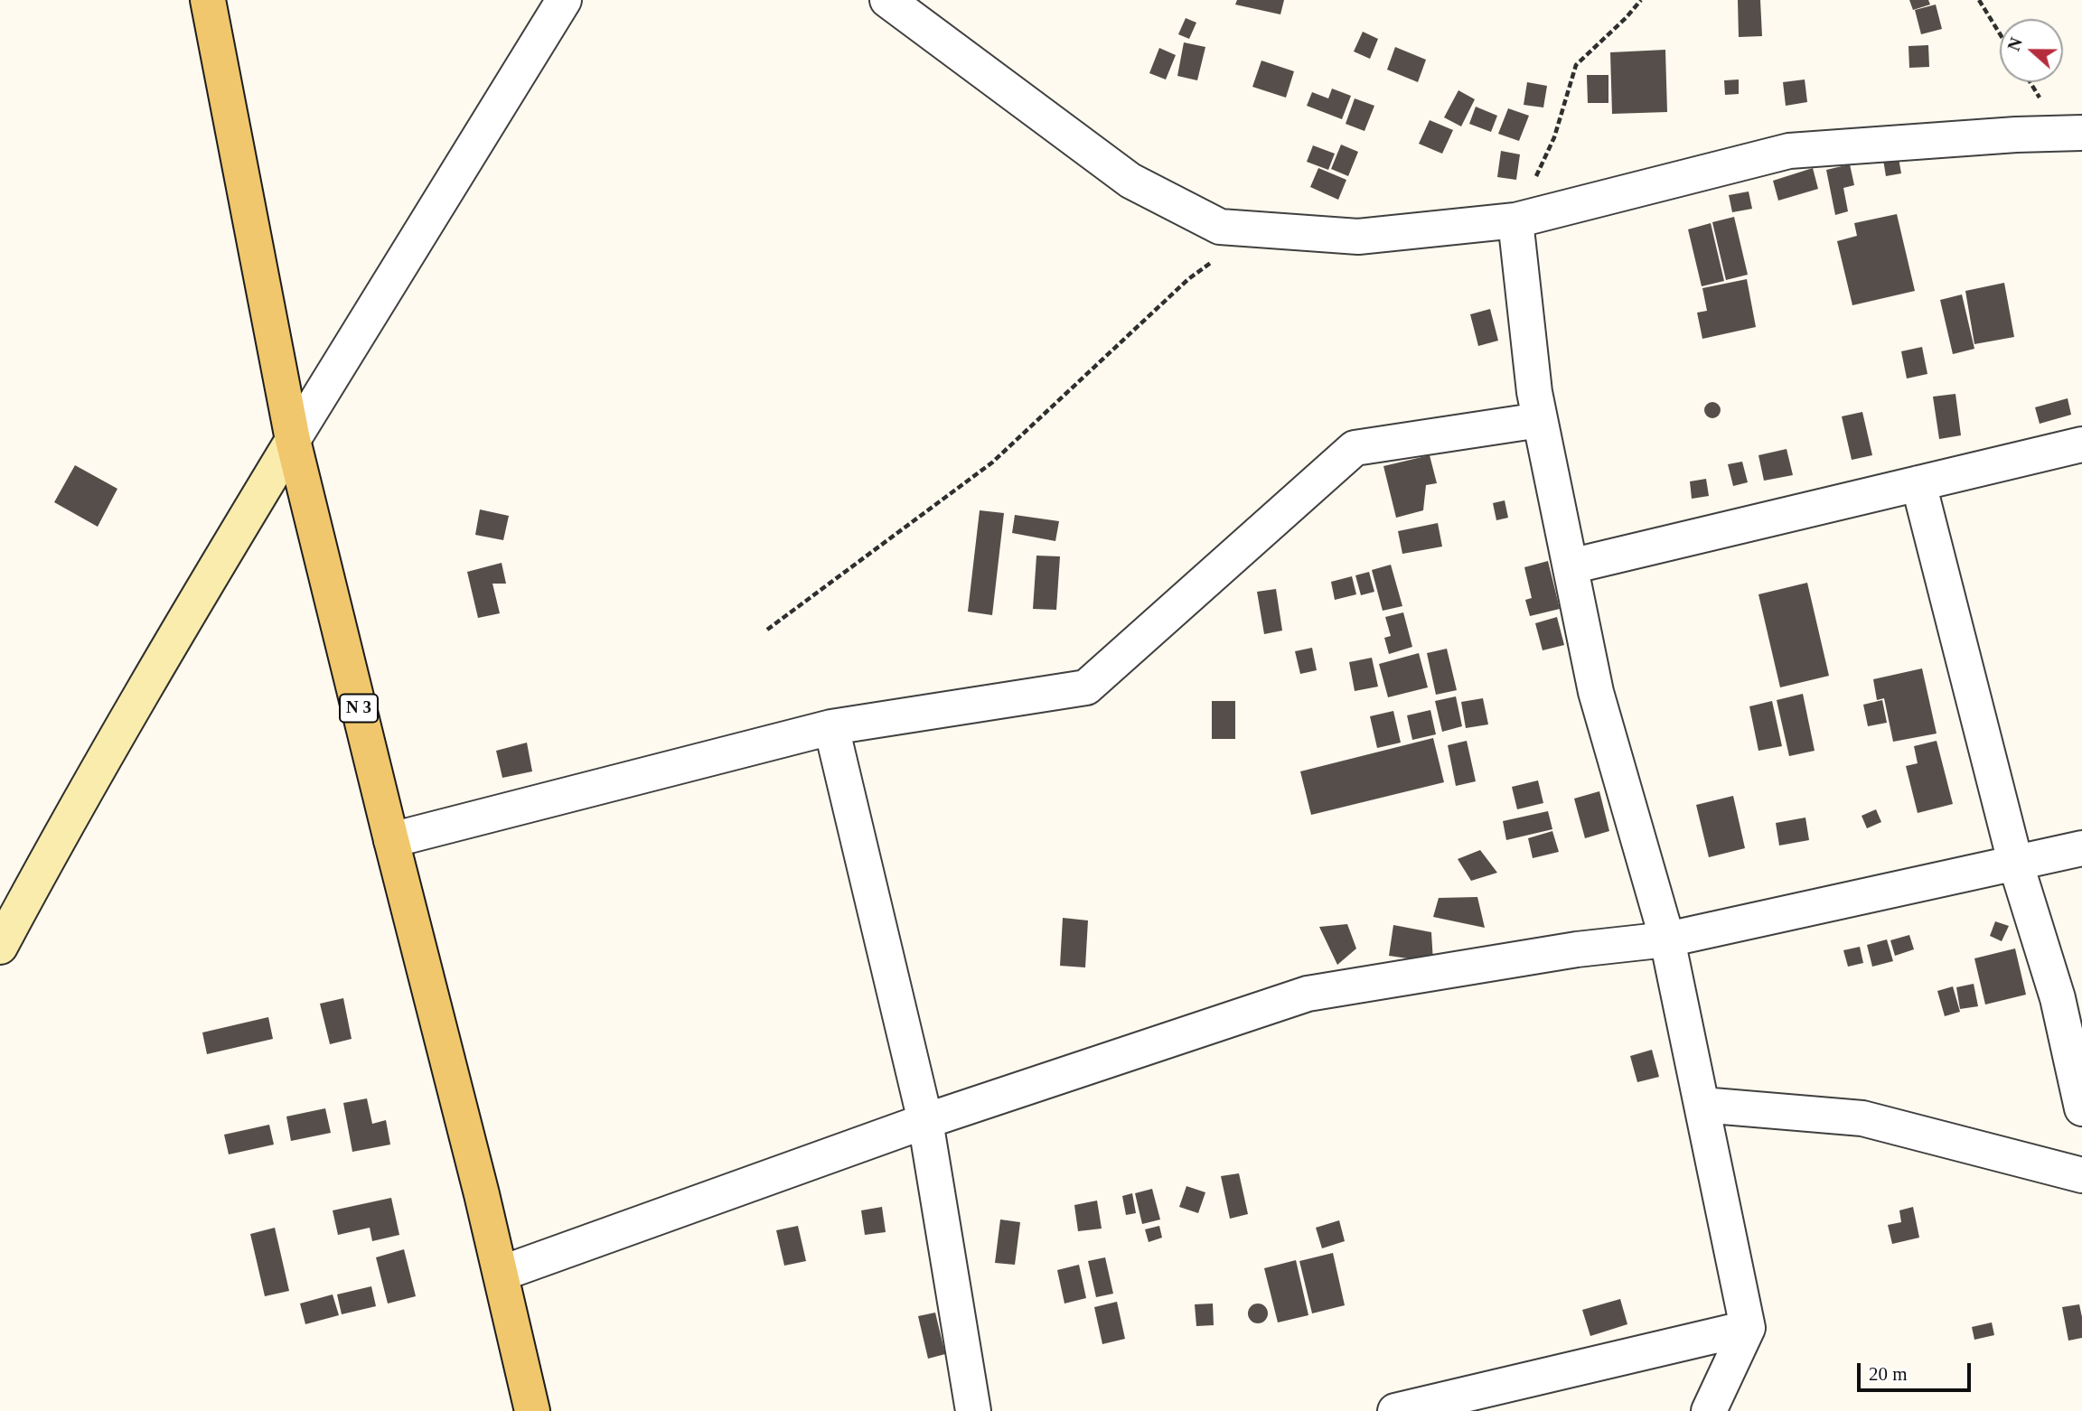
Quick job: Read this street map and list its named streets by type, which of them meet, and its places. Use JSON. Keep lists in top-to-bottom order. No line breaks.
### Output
{"streets":{"main road":["N 3"]},"scale_bar":"20 m","north":"left"}
